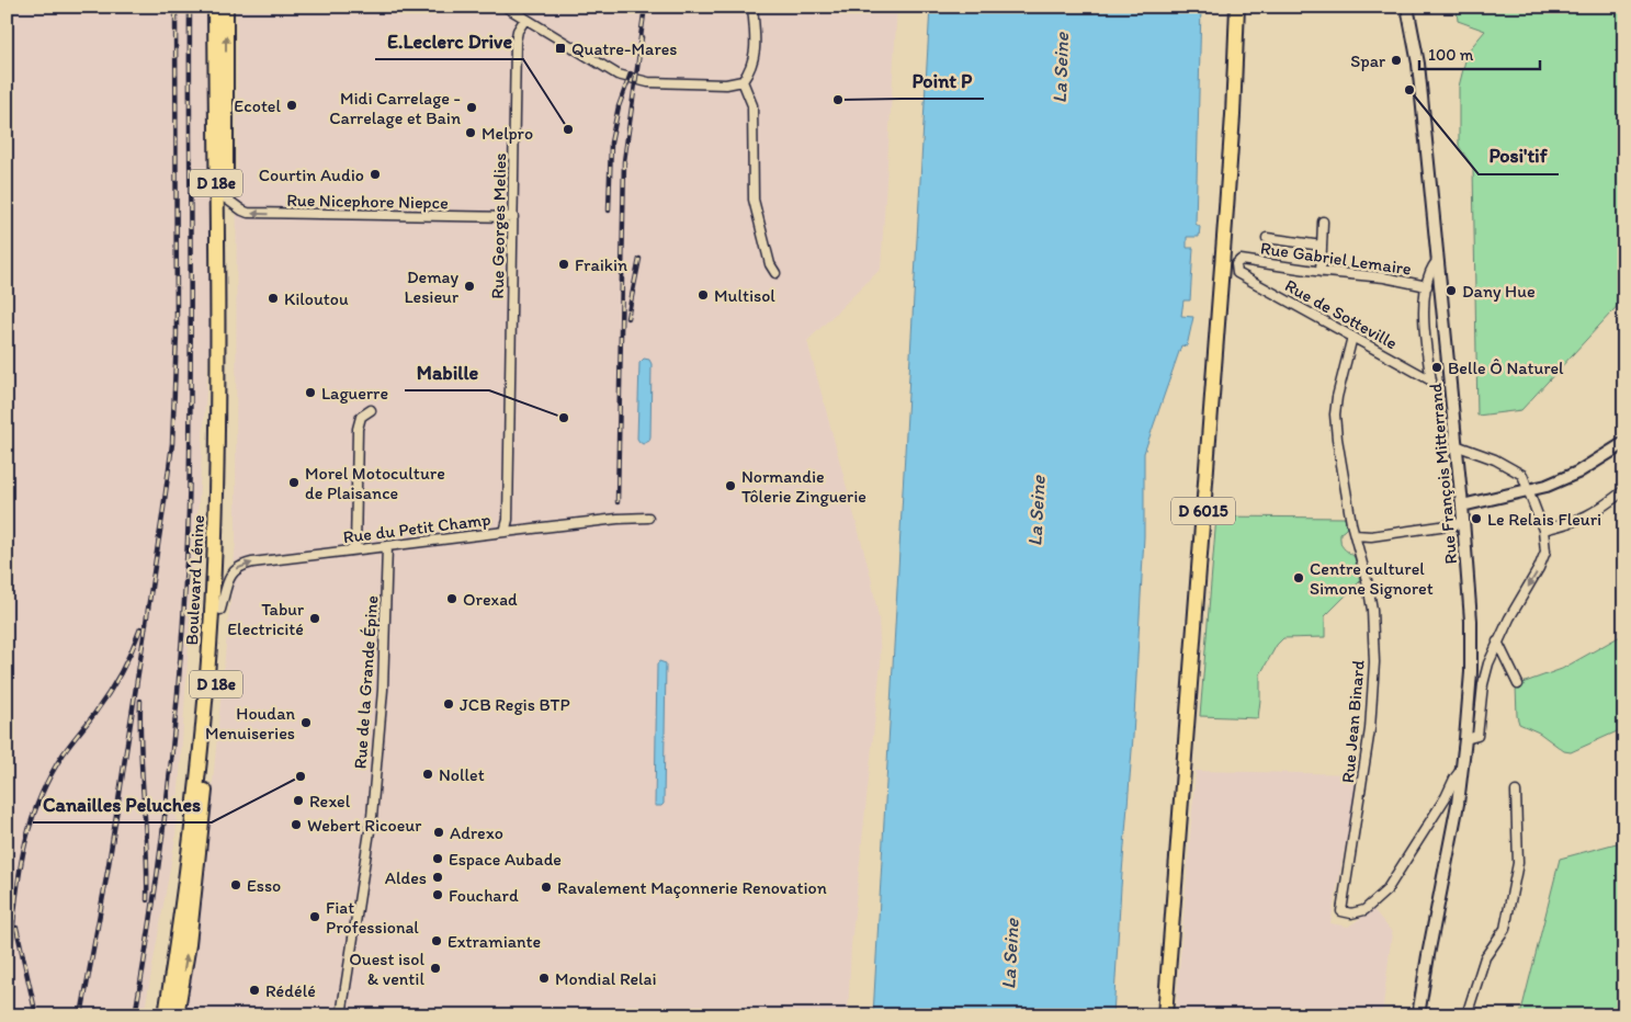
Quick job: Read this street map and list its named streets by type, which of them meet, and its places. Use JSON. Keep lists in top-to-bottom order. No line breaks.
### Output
{"streets":{"main road":["D 18e","D 6015","Boulevard Lénine"],"street":["Rue Nicephore Niepce","Rue Georges Melies","Rue Gabriel Lemaire","Rue de Sotteville","Rue François Mitterrand","Rue du Petit Champ","Rue de la Grande Épine","Rue Jean Binard"]},"crossings":[["D 18e","Rue Nicephore Niepce"],["D 18e","Boulevard Lénine"],["Rue Nicephore Niepce","Rue Georges Melies"],["Rue Georges Melies","Rue du Petit Champ"],["Rue Gabriel Lemaire","Rue de Sotteville"],["Rue Gabriel Lemaire","Rue François Mitterrand"],["Rue de Sotteville","Rue Jean Binard"],["Rue François Mitterrand","Rue Jean Binard"],["Rue du Petit Champ","Boulevard Lénine"],["Rue du Petit Champ","Rue de la Grande Épine"]],"one_way":["Rue Nicephore Niepce"],"water":["La Seine"],"places":{"transit":["Quatre-Mares"],"other":["Spar","Posi'tif","Point P","Ecotel","Midi Carrelage - Carrelage et Bain","E.Leclerc Drive","Melpro","Courtin Audio","Fraikin","Demay Lesieur","Dany Hue","Multisol","Kiloutou","Belle Ô Naturel","Laguerre","Mabille","Morel Motoculture de Plaisance","Normandie Tôlerie Zinguerie","Le Relais Fleuri","Centre culturel Simone Signoret","Orexad","Tabur Electricité","JCB Regis BTP","Houdan Menuiseries","Nollet","Canailles Peluches","Rexel","Webert Ricoeur","Adrexo","Espace Aubade","Aldes","Esso","Ravalement Maçonnerie Renovation","Fouchard","Fiat Professional","Extramiante","Ouest isol & ventil","Mondial Relai","Rédélé"]},"scale_bar":"100 m"}
